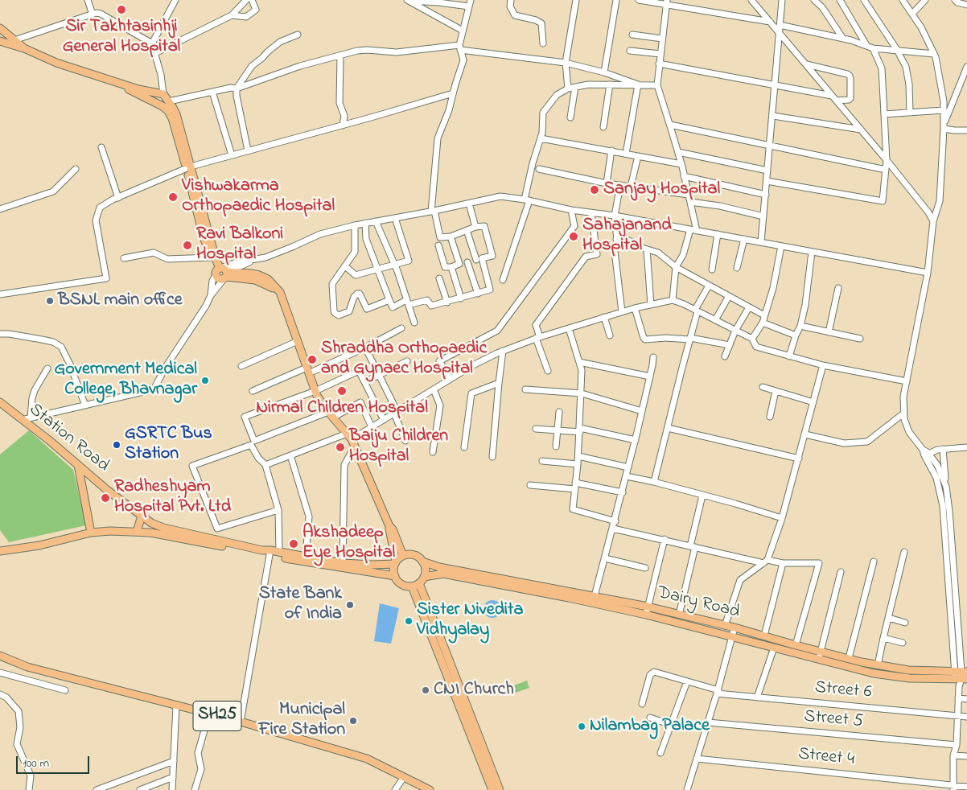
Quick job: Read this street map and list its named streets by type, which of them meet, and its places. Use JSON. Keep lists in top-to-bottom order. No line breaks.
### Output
{"streets":{"main road":["Station Road","Dairy Road","SH25"],"street":["Street 6","Street 5","Street 4"]},"crossings":[["Station Road","Dairy Road"]],"places":["Sir Takhtasinhji General Hospital","Sanjay Hospital","Vishwakarma Orthopaedic Hospital","Sahajanand Hospital","Ravi Balkoni Hospital","BSNL main office","Shraddha Orthopaedic and Gynaec Hospital","Government Medical College, Bhavnagar","Nirmal Children Hospital","GSRTC Bus Station","Baiju Children Hospital","Radheshyam Hospital Pvt. Ltd","Akshadeep Eye Hospital","State Bank of India","Sister Nivedita Vidhyalay","CNI Church","Municipal Fire Station","Nilambag Palace"],"scale_bar":"100 m"}
